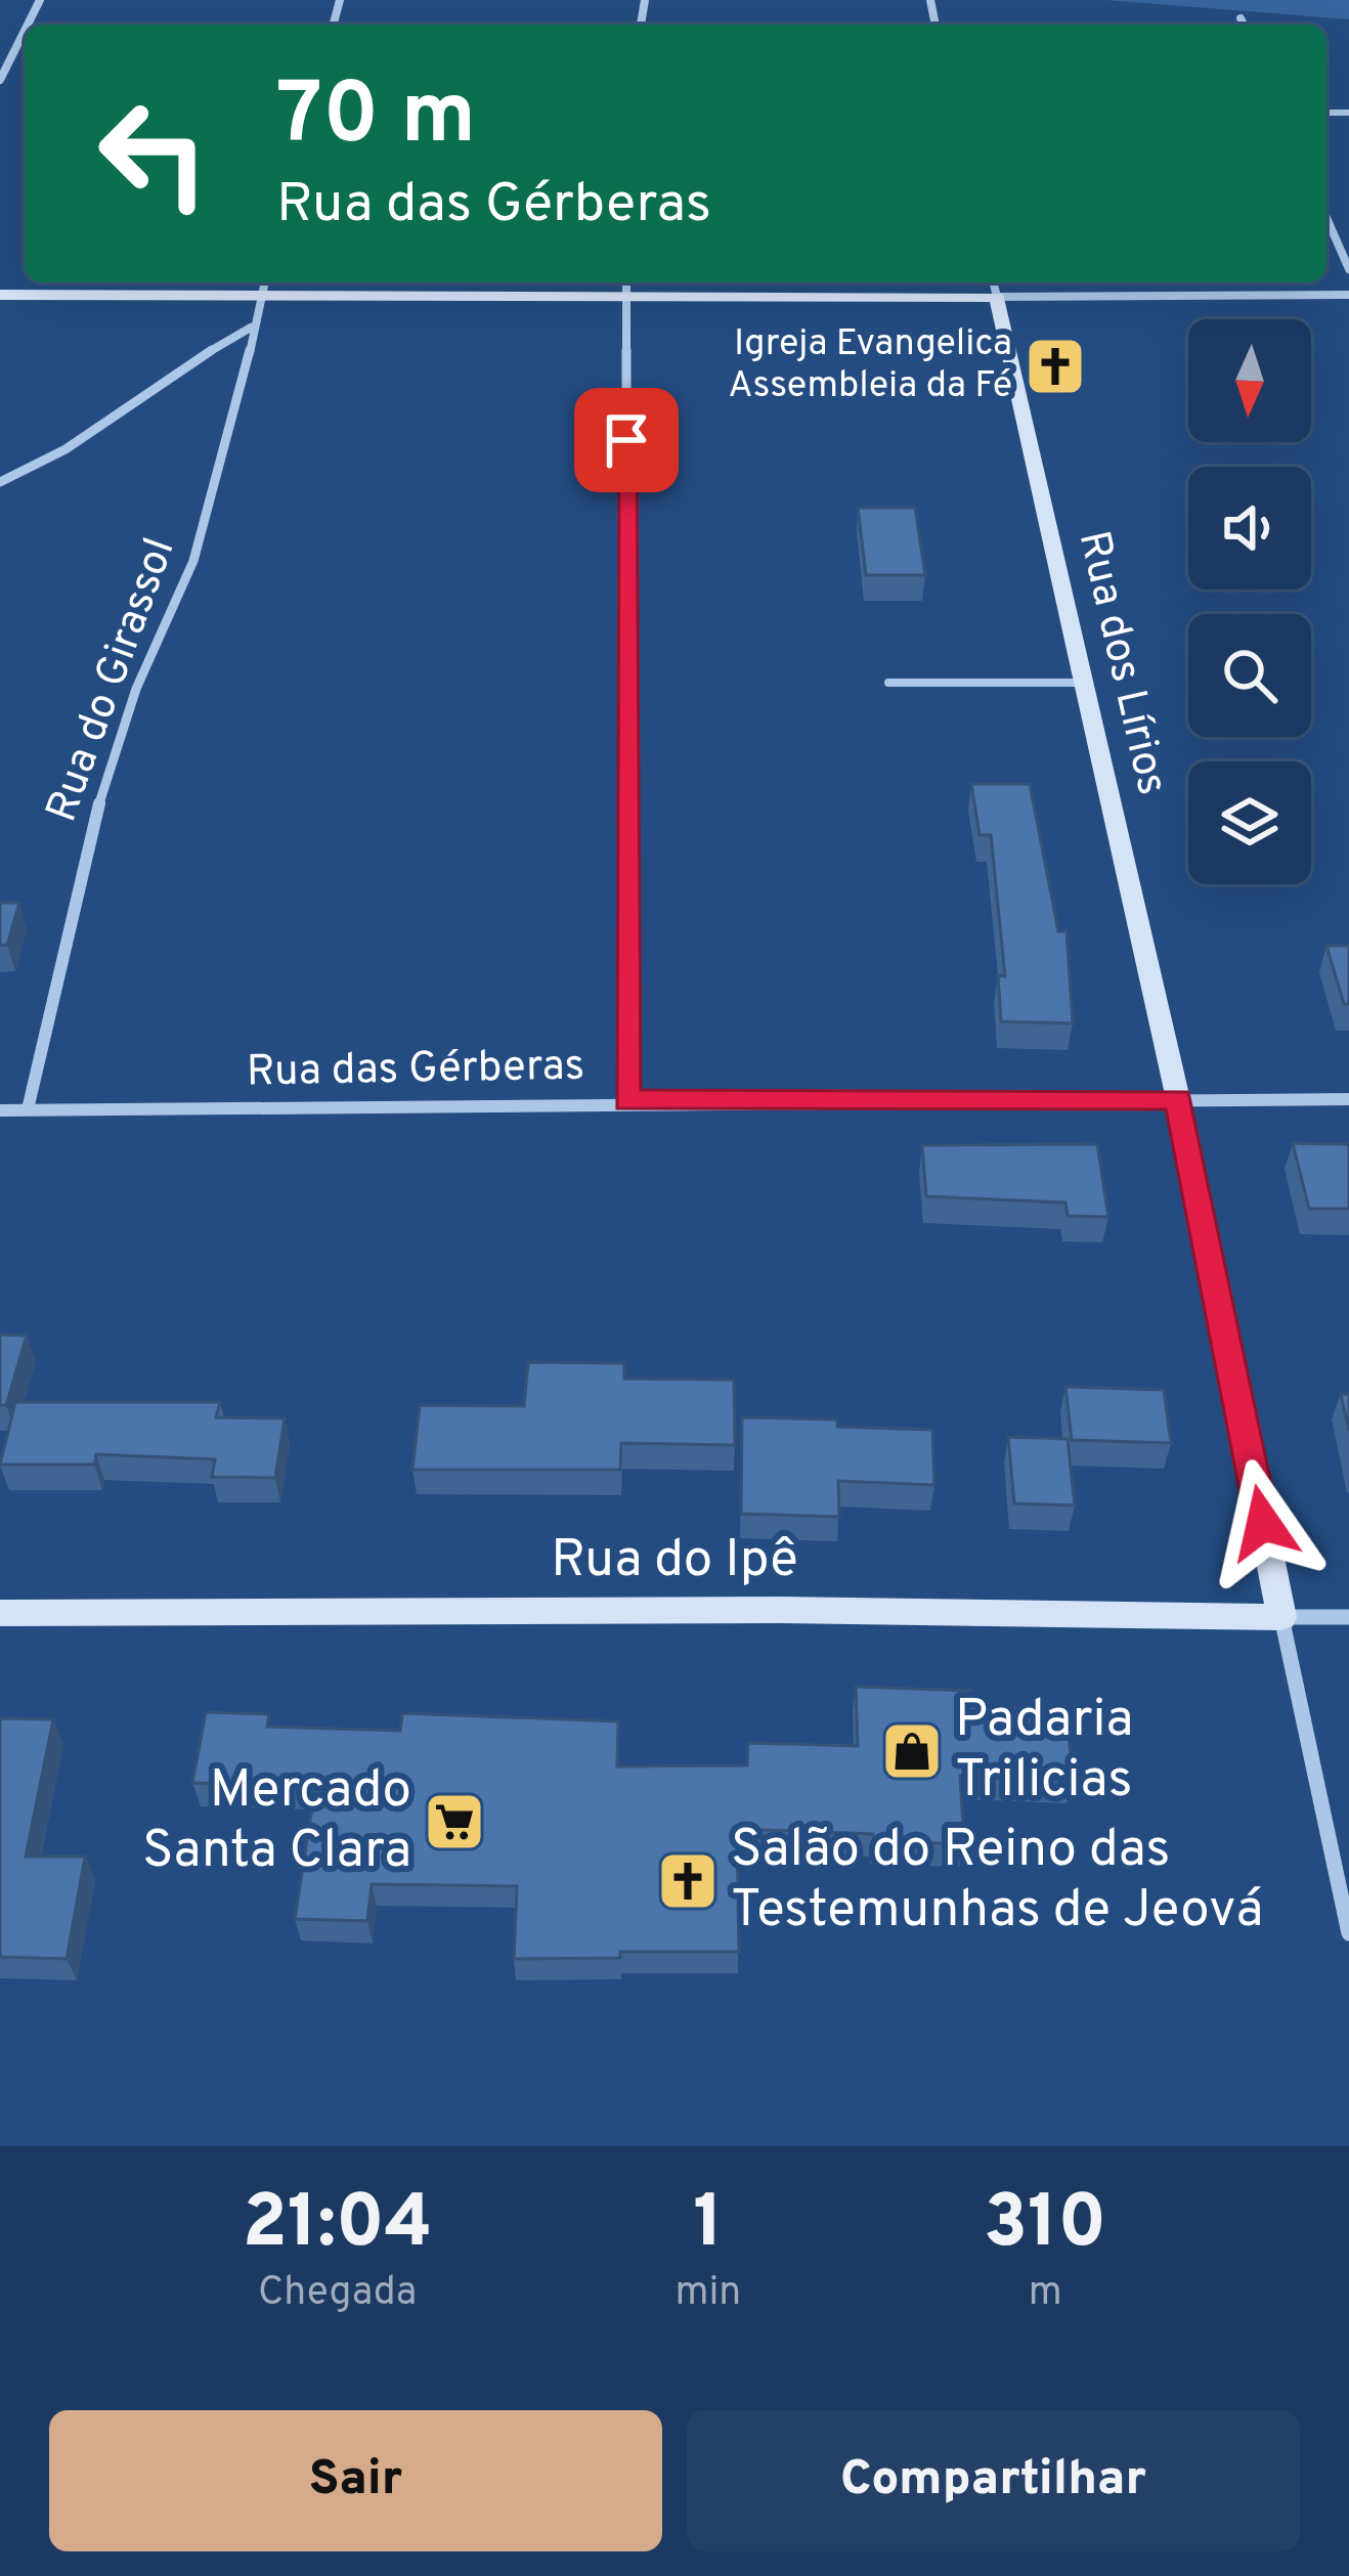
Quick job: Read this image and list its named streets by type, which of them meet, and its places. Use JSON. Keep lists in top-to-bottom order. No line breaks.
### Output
{"streets":{"street":["Rua dos Lírios","Rua do Girassol","Rua das Gérberas","Rua do Ipê"]},"crossings":[["Rua dos Lírios","Rua das Gérberas"],["Rua dos Lírios","Rua do Ipê"],["Rua do Girassol","Rua das Gérberas"]],"places":{"church":["Igreja Evangelica Assembleia da Fé","Salão do Reino das Testemunhas de Jeová"],"shop":["Padaria Trilicias"],"supermarket":["Mercado Santa Clara"]},"north":"bottom","page":{"turn":["70 m","Rua das Gérberas"],"eta":["21:04","Chegada","1","min","310","m"],"buttons":["Sair","Compartilhar"]}}
